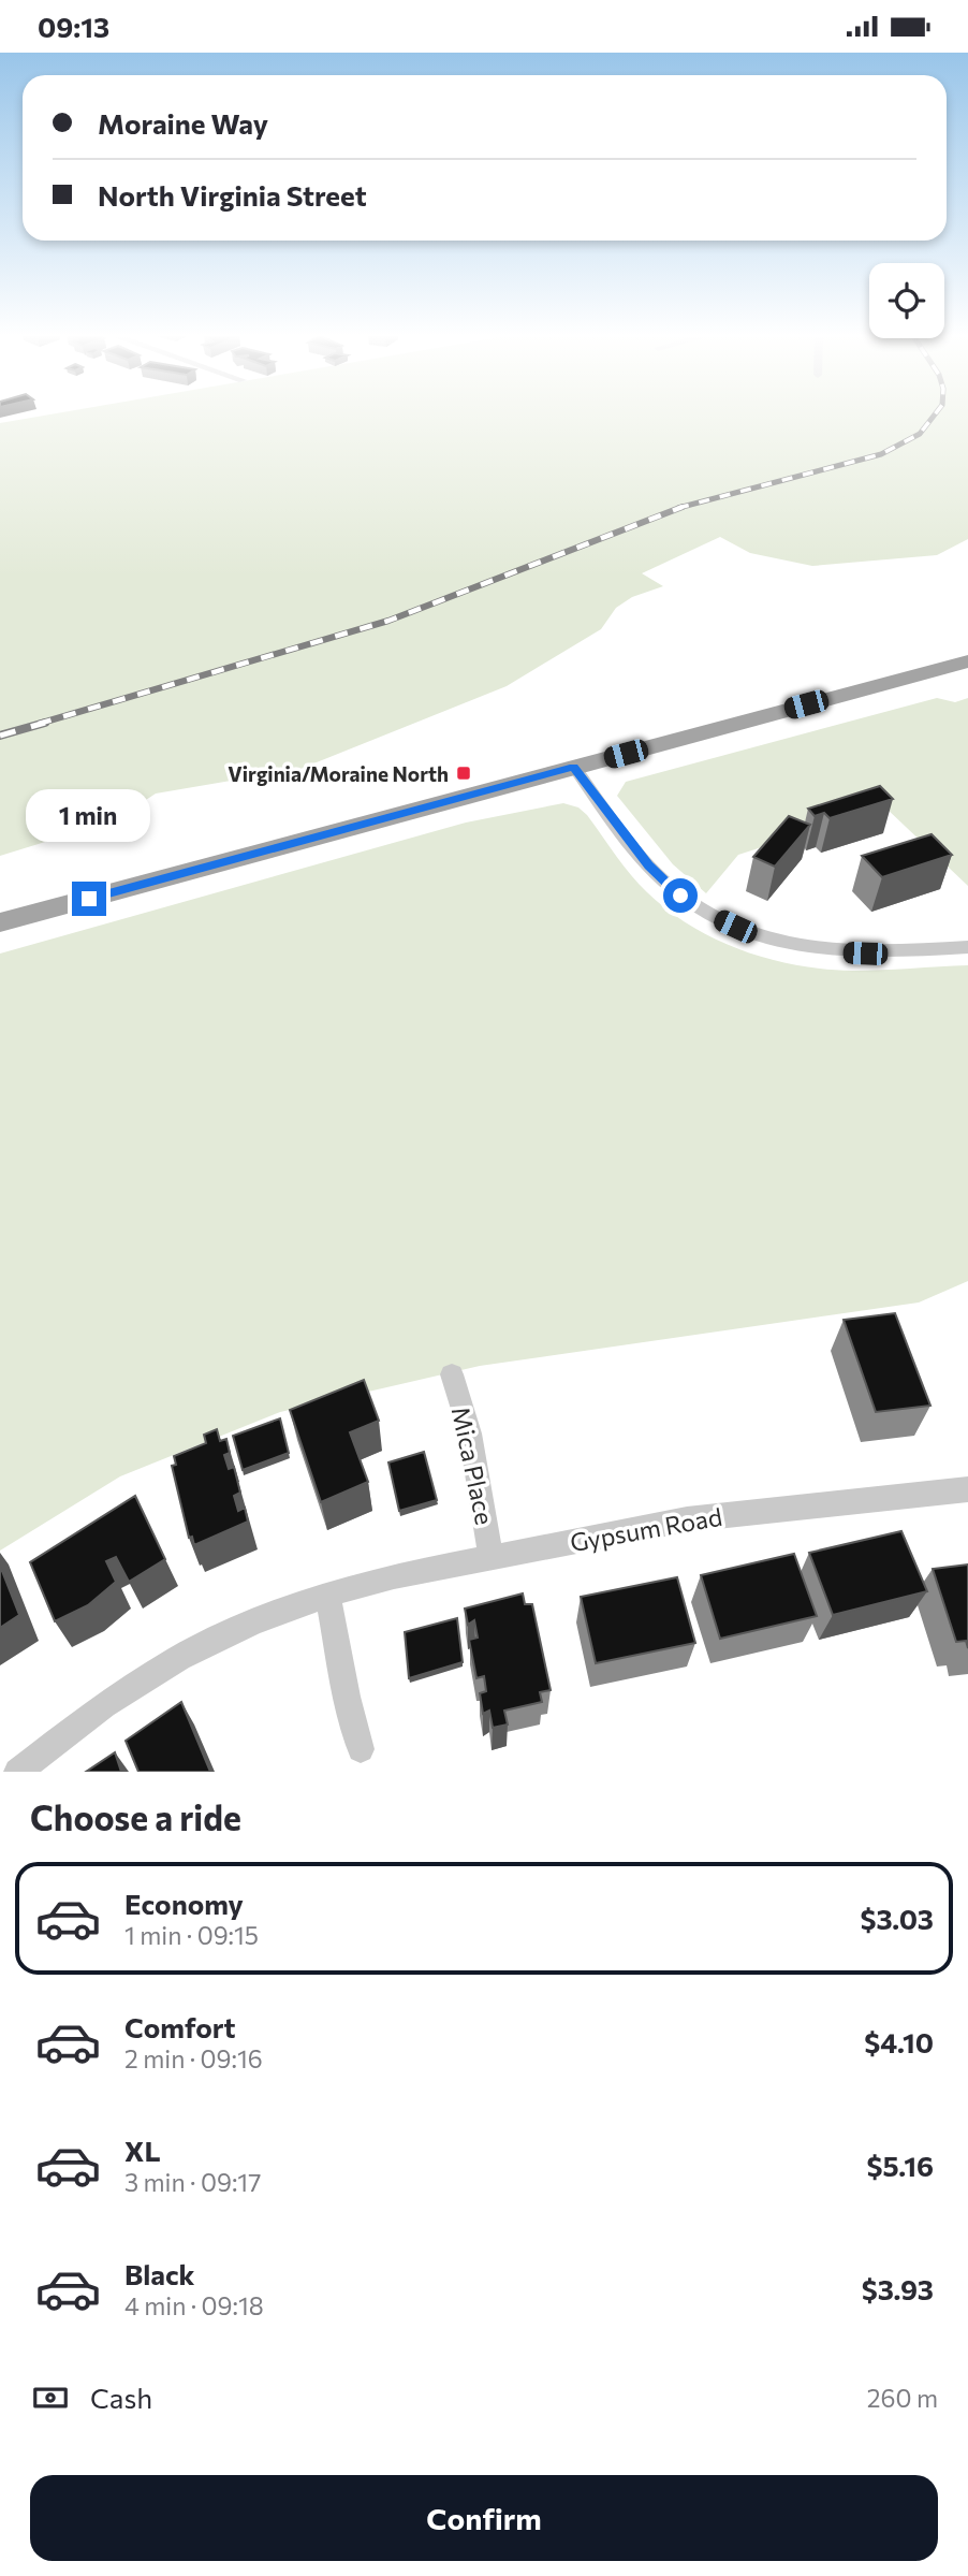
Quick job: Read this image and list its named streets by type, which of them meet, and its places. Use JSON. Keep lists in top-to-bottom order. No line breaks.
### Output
{"streets":{"street":["Mica Place","Gypsum Road"]},"crossings":[["Mica Place","Gypsum Road"]],"places":{"transit":["Virginia/Moraine North"]},"page":{"status":"09:13","banner":["Moraine Way","North Virginia Street"],"bubble":"1 min","heading":"Choose a ride","list":[{"name":"Economy","note":"1 min · 09:15","value":"$3.03"},{"name":"Comfort","note":"2 min · 09:16","value":"$4.10"},{"name":"XL","note":"3 min · 09:17","value":"$5.16"},{"name":"Black","note":"4 min · 09:18","value":"$3.93"}],"pay":["Cash","260 m"],"buttons":"Confirm"}}
